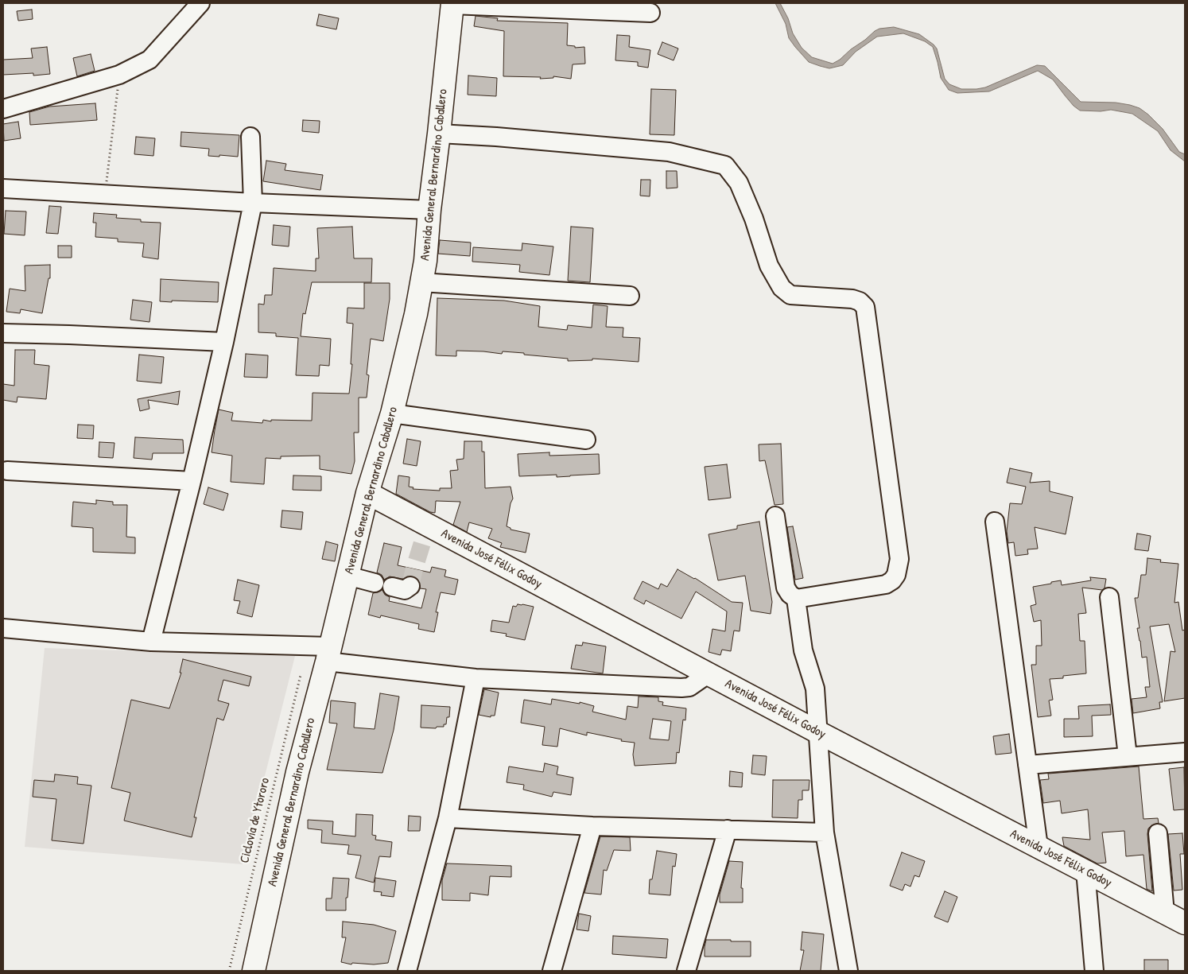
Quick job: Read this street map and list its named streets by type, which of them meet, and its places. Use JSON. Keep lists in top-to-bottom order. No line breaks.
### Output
{"streets":{"main road":["Avenida General Bernardino Caballero","Avenida José Félix Godoy"],"path":["Ciclovía de Ytororo"]},"crossings":[["Avenida General Bernardino Caballero","Avenida José Félix Godoy"]]}
